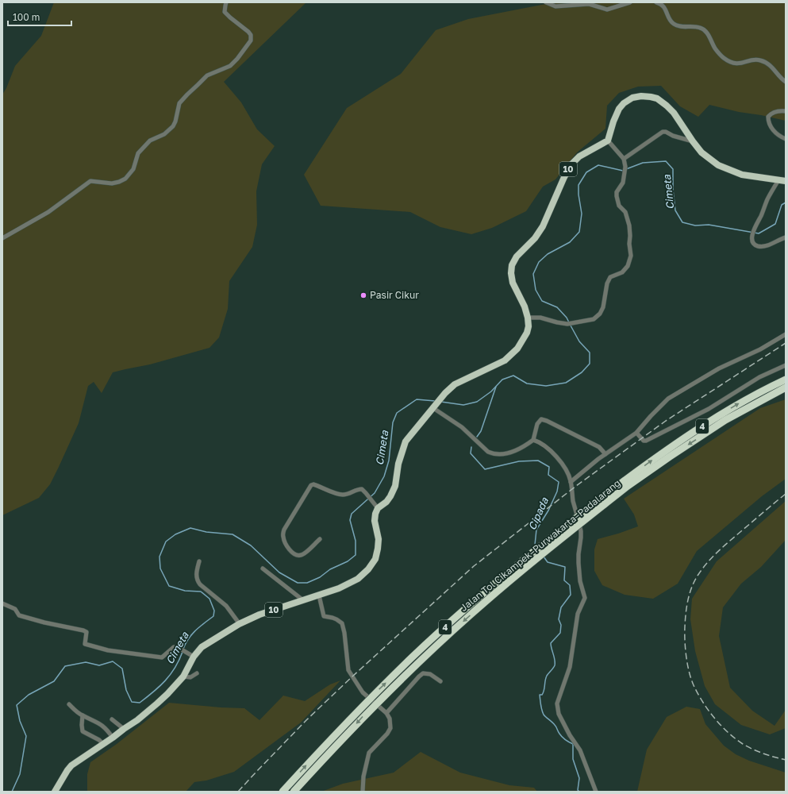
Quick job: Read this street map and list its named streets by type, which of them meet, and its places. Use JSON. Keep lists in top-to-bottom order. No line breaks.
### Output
{"streets":{"highway":["10","4","Jalan Tol Cikampek–Purwakarta–Padalarang"]},"water":["Cimeta","Cipada"],"places":["Pasir Cikur"],"scale_bar":"100 m"}
